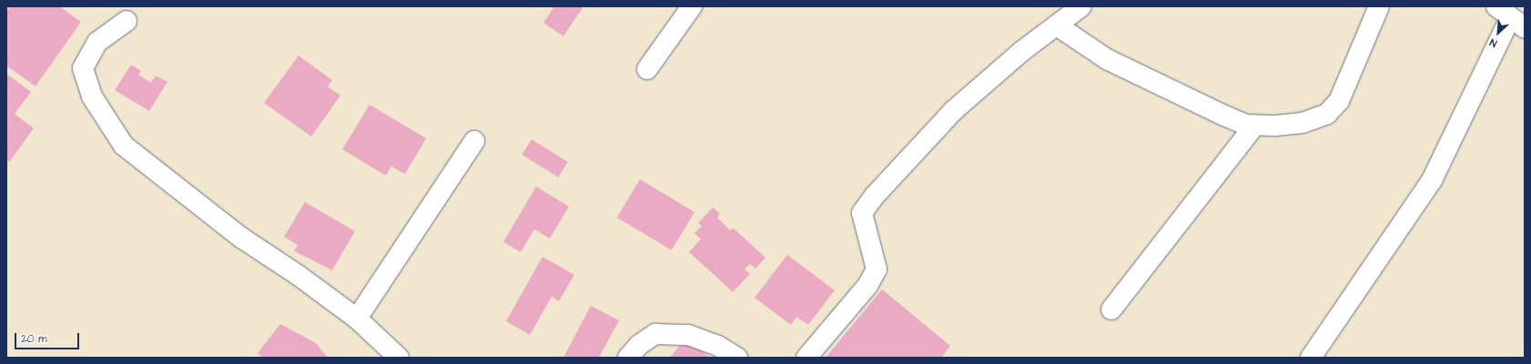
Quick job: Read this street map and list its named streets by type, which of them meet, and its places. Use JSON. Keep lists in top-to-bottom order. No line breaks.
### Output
{"scale_bar":"20 m","north":"bottom left"}
